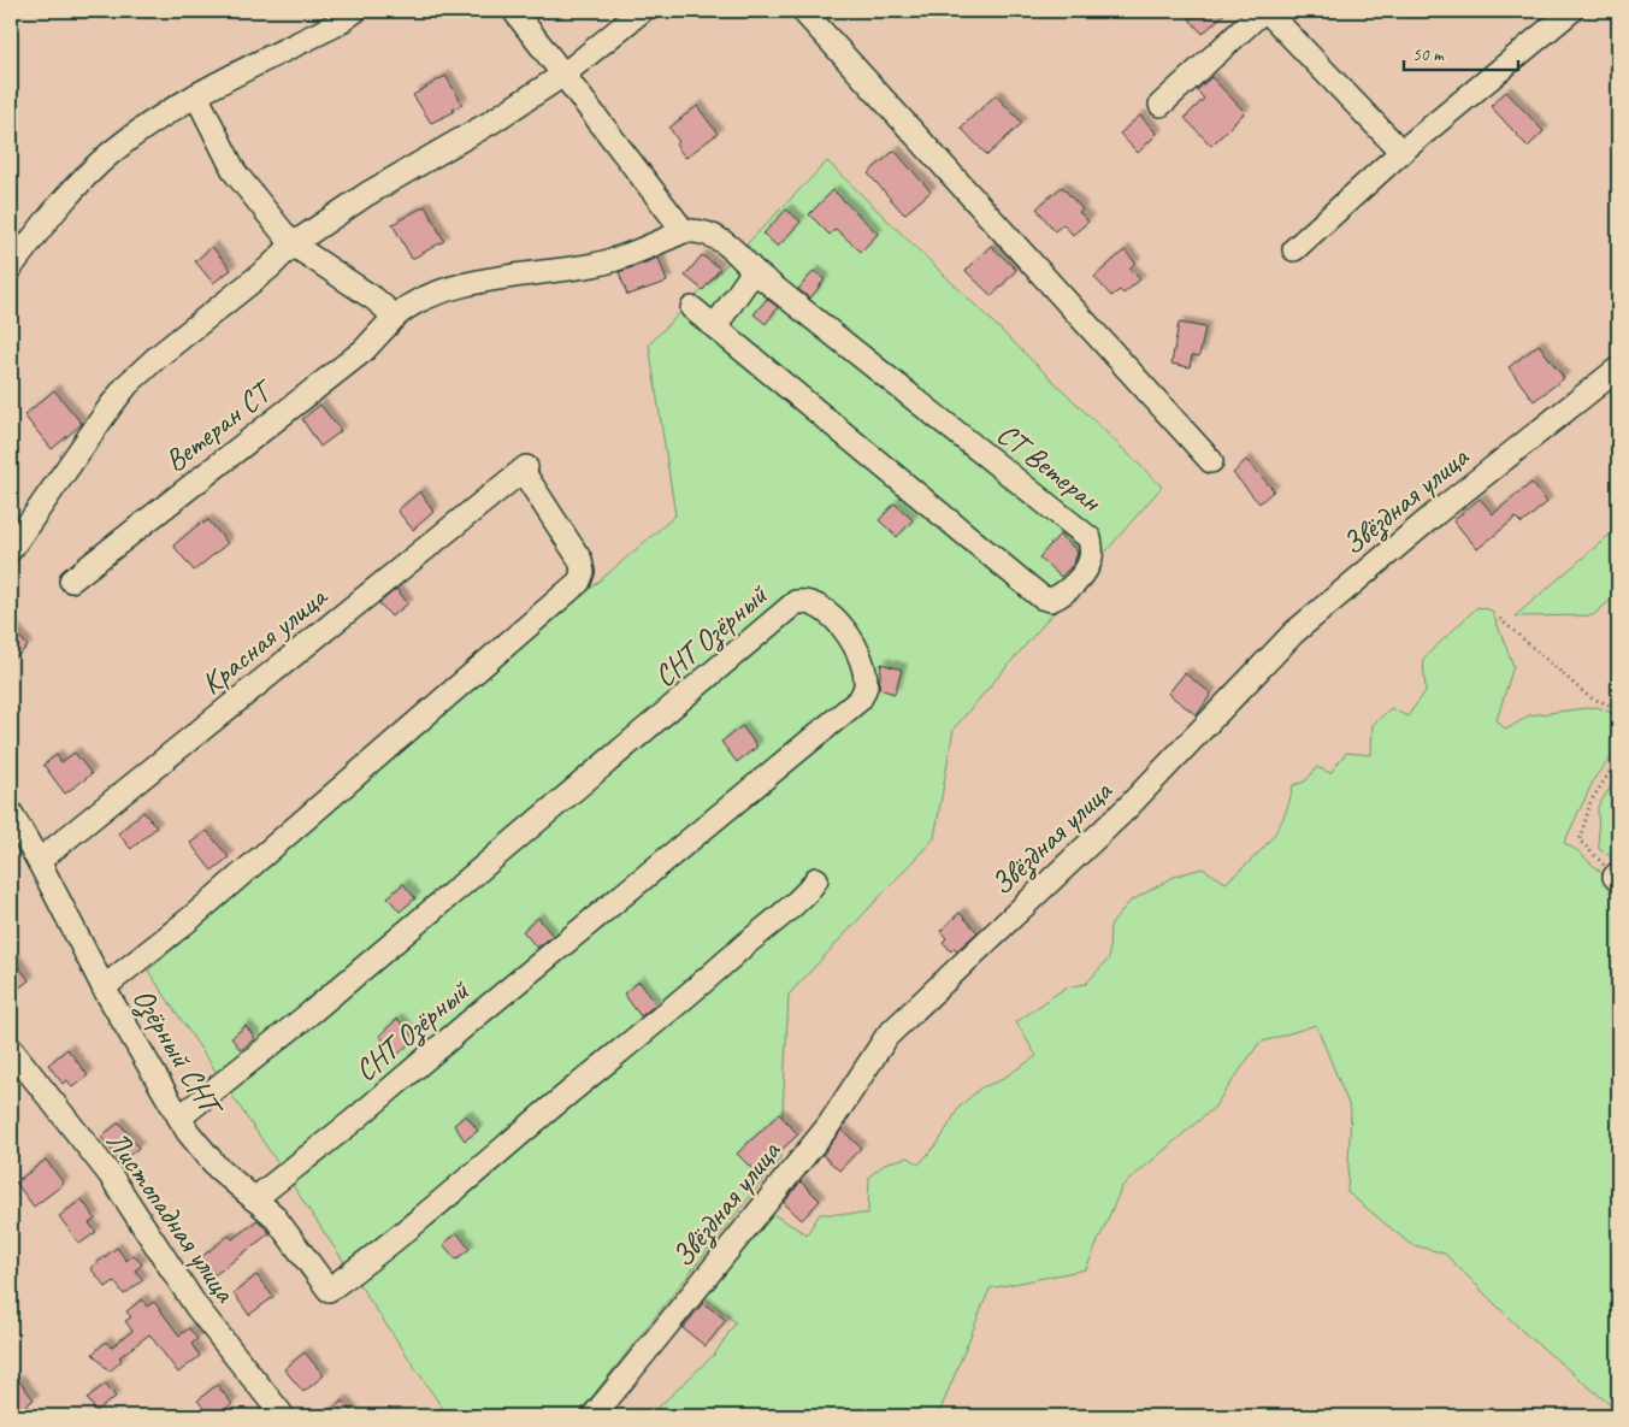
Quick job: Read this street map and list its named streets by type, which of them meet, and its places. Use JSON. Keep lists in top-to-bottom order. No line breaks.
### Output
{"streets":{"street":["Ветеран СТ","СТ Ветеран","Звёздная улица","СНТ Озёрный","Красная улица","Озёрный СНТ","Листопадная улица"]},"crossings":[["Ветеран СТ","СТ Ветеран"],["СНТ Озёрный","Озёрный СНТ"],["Красная улица","Озёрный СНТ"]],"scale_bar":"50 m"}
